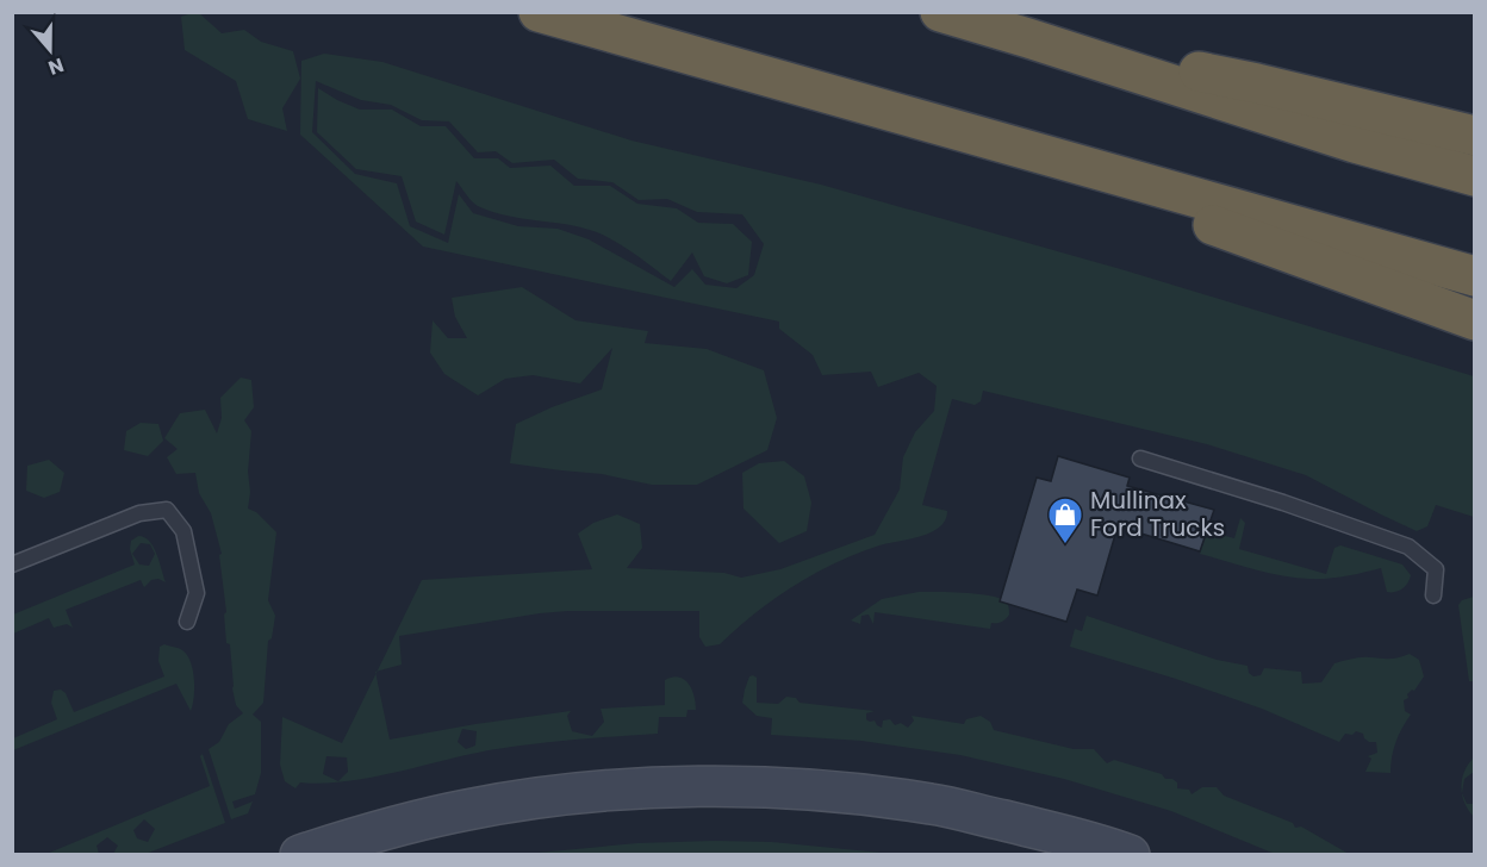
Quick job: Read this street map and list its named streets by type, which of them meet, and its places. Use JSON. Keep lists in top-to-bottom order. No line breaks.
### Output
{"places":{"shop":["Mullinax Ford Trucks"]},"north":"bottom"}
